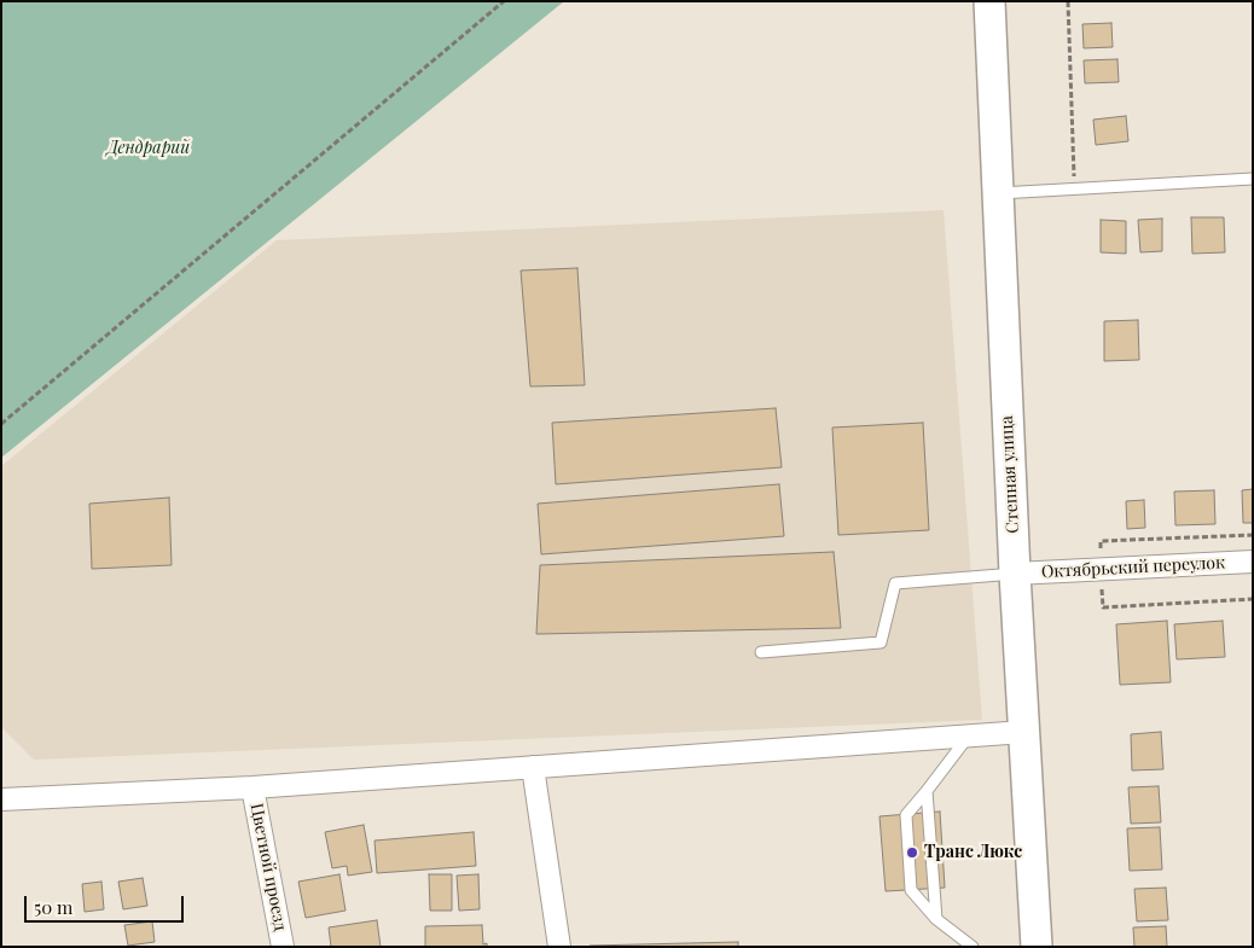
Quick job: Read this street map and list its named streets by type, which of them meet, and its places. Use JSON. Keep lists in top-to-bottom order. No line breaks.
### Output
{"streets":{"main road":["Степная улица"],"street":["Октябрьский переулок","Цветной проезд"]},"crossings":[["Степная улица","Октябрьский переулок"]],"parks":["Дендрарий"],"places":["Транс Люкс"],"scale_bar":"50 m"}
